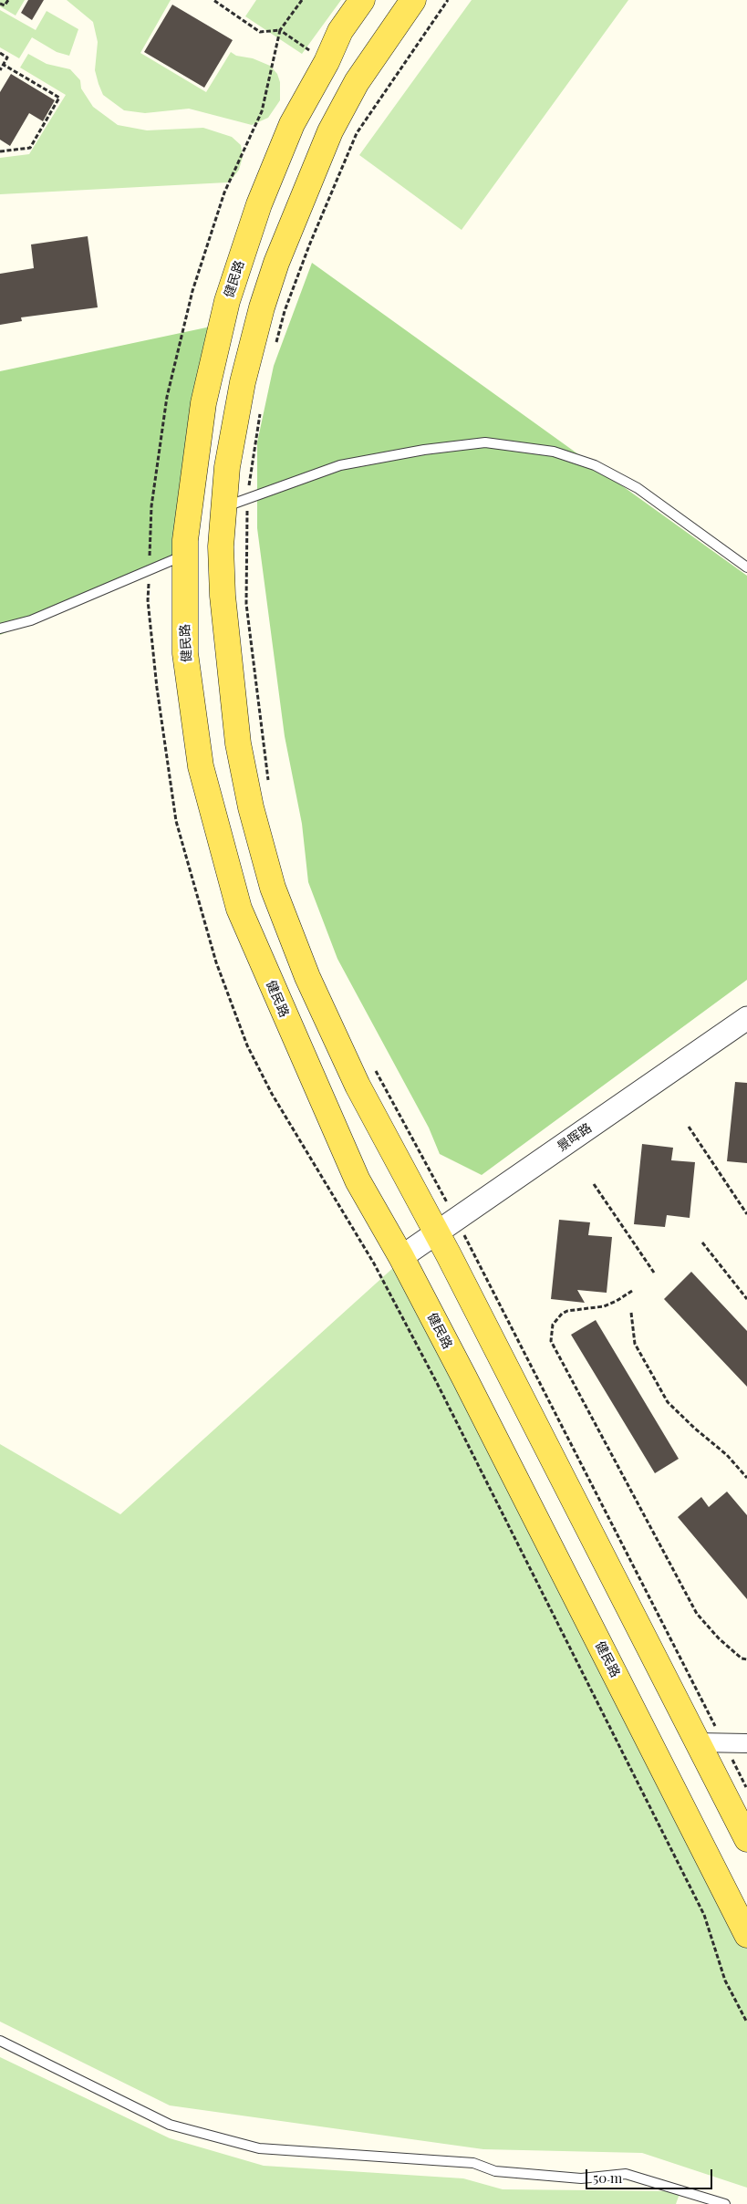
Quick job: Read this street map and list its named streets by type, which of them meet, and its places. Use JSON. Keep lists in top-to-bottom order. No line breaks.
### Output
{"streets":{"main road":["健民路"],"street":["景晖路"]},"crossings":[["健民路","景晖路"]],"scale_bar":"50 m"}
